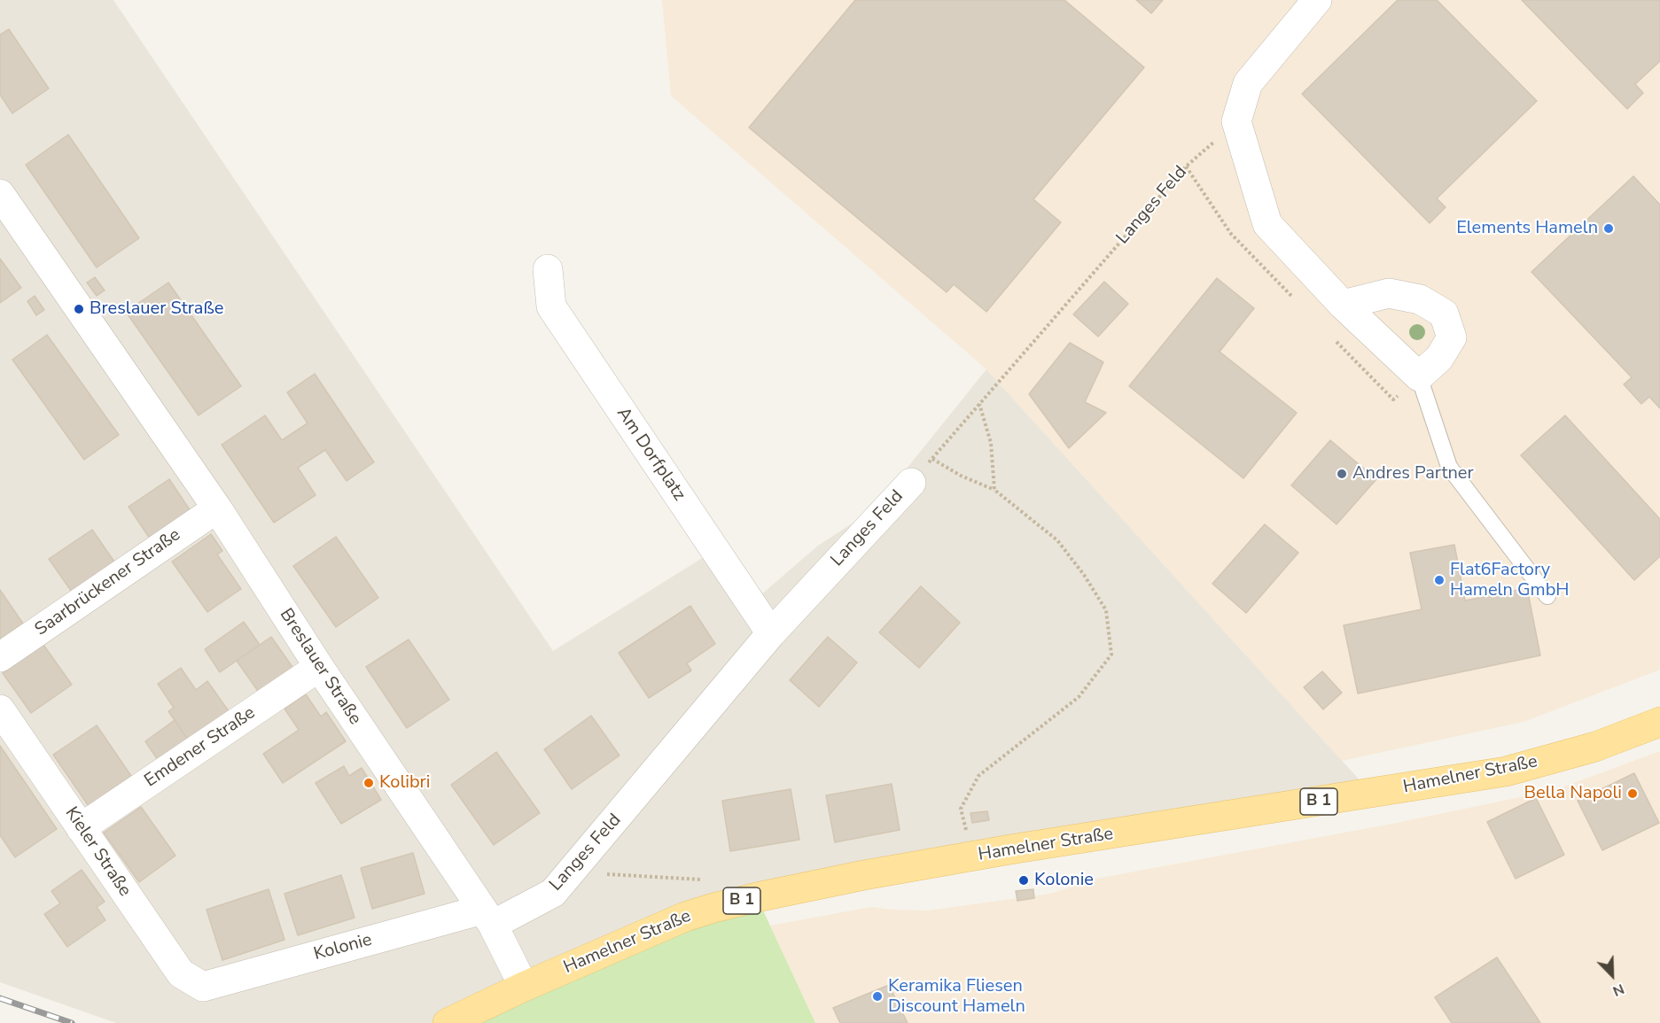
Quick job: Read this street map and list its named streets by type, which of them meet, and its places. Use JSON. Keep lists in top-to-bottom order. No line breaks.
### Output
{"streets":{"main road":["Hamelner Straße","B 1"],"street":["Langes Feld","Am Dorfplatz","Saarbrückener Straße","Breslauer Straße","Emdener Straße","Kieler Straße","Kolonie"]},"crossings":[["Langes Feld","Am Dorfplatz"],["Langes Feld","Breslauer Straße"],["Langes Feld","Kolonie"],["Saarbrückener Straße","Breslauer Straße"],["Breslauer Straße","Emdener Straße"],["Breslauer Straße","Hamelner Straße"],["Breslauer Straße","Kolonie"],["Emdener Straße","Kieler Straße"],["Kieler Straße","Kolonie"]],"places":["Elements Hameln","Breslauer Straße","Andres Partner","Flat6Factory Hameln GmbH","Kolibri","Bella Napoli","Kolonie","Keramika Fliesen Discount Hameln"],"north":"bottom right"}
